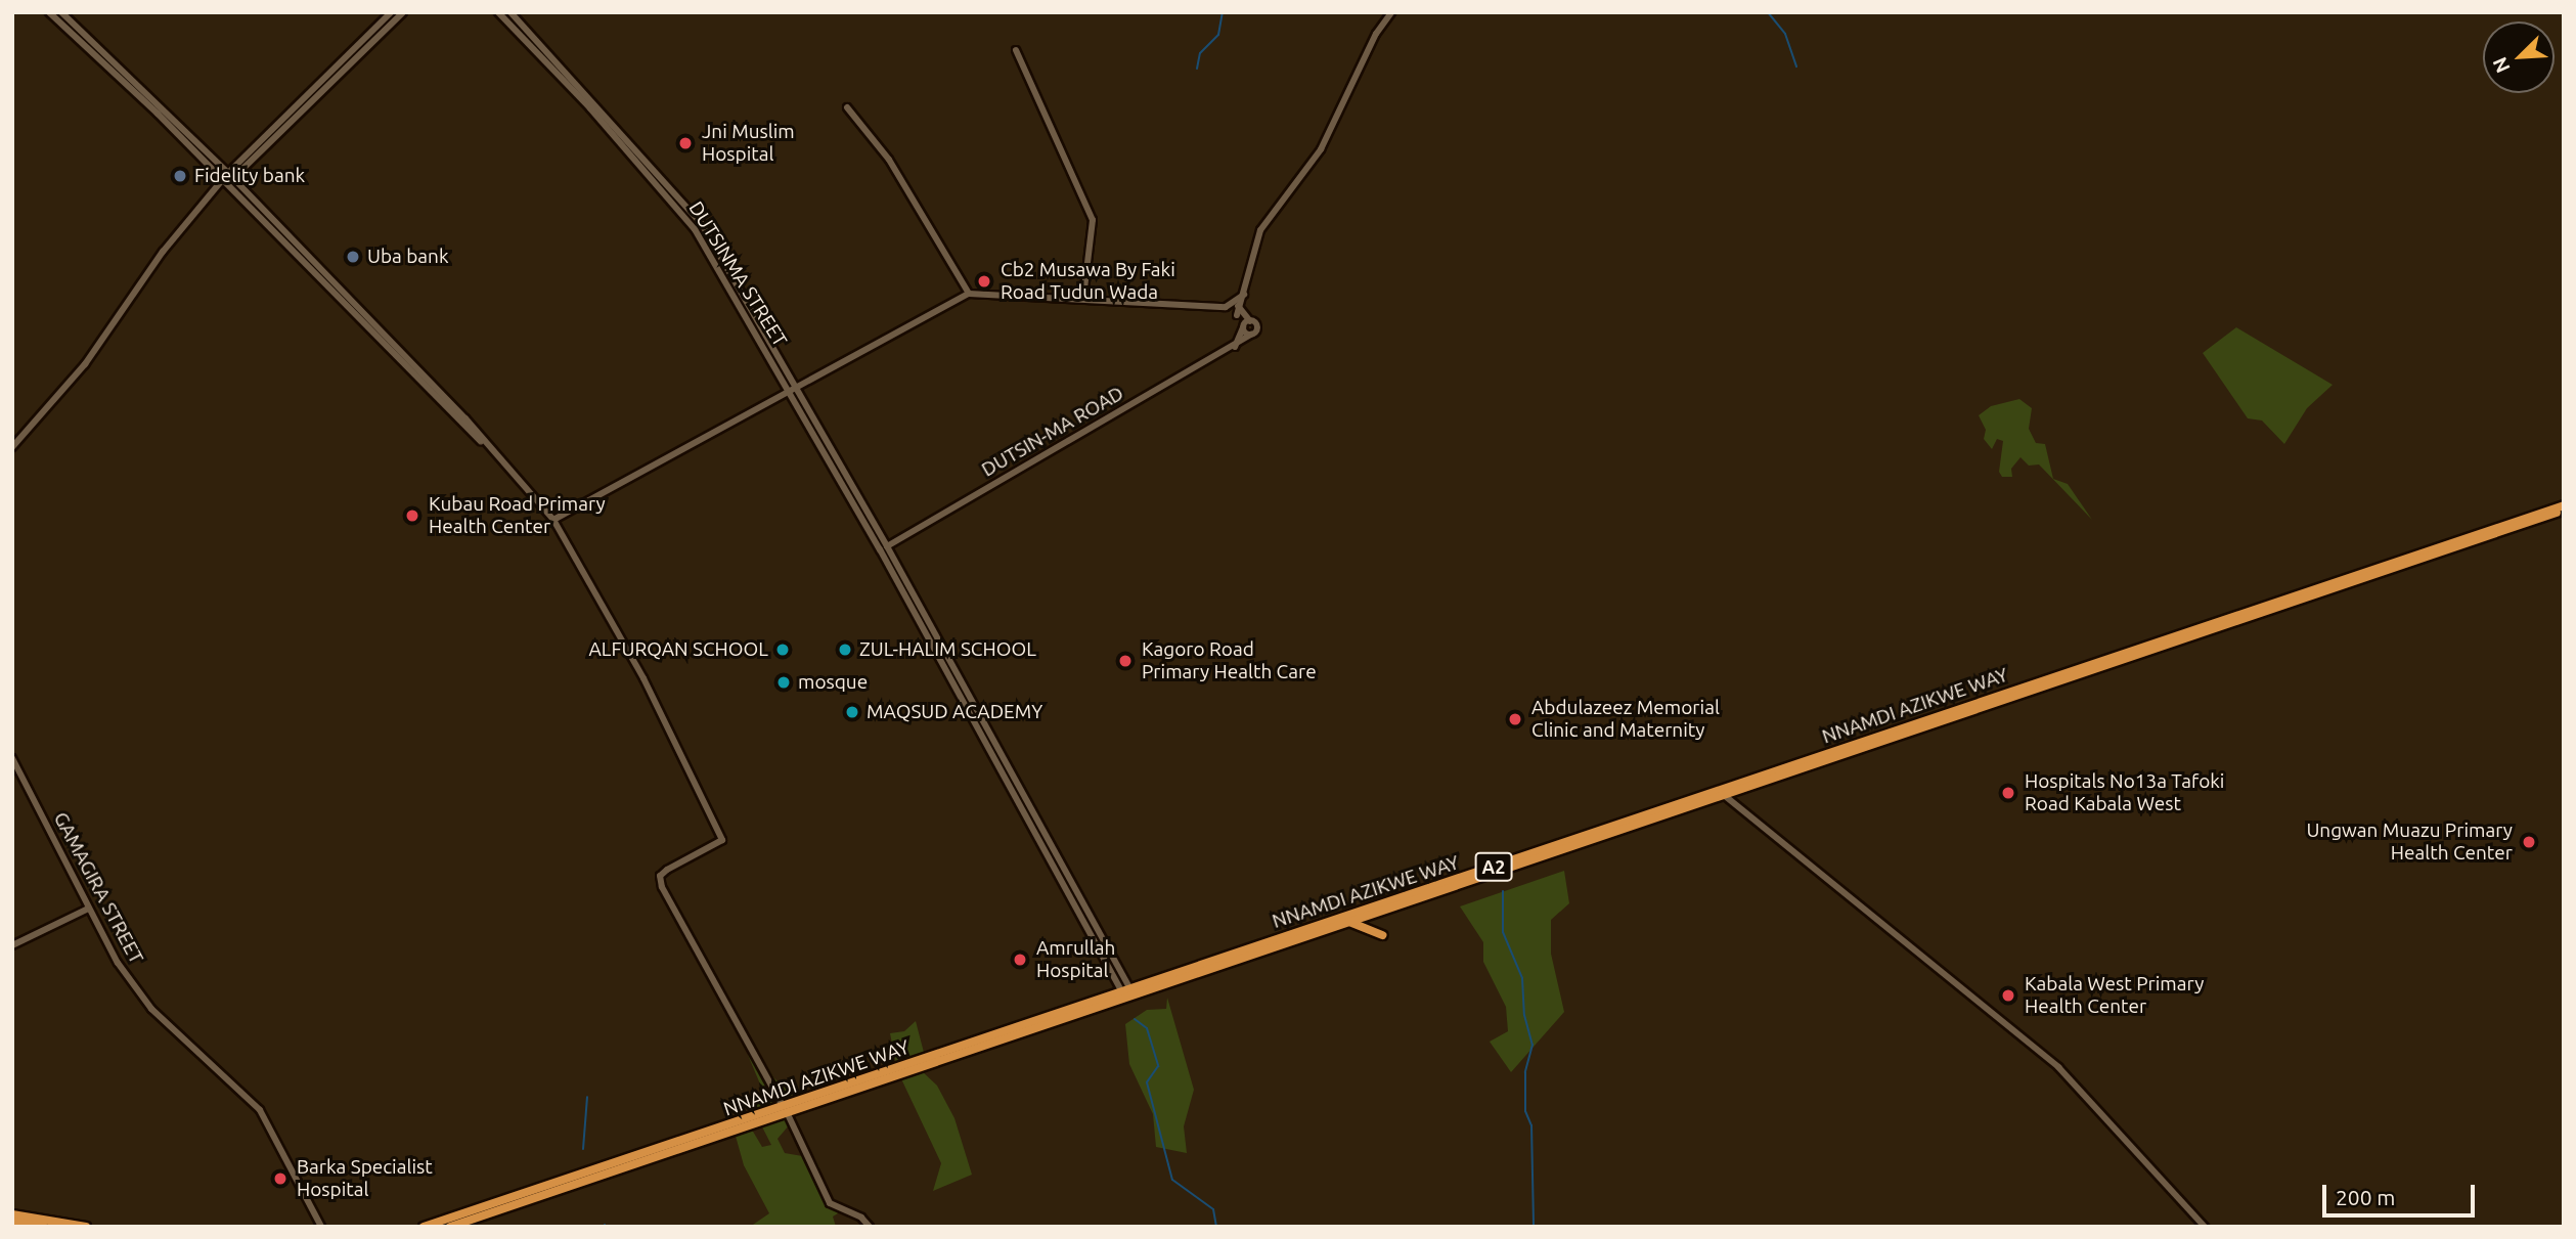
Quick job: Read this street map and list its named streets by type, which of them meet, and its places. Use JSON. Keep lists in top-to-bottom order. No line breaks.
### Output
{"streets":{"highway":["NNAMDI AZIKWE WAY","A2"],"street":["DUTSINMA STREET","DUTSIN-MA ROAD","GAMAGIRA STREET"]},"crossings":[["DUTSINMA STREET","DUTSIN-MA ROAD"]],"places":["Jni Muslim Hospital","Fidelity bank","Uba bank","Cb2 Musawa By Faki Road Tudun Wada","Kubau Road Primary Health Center","ALFURQAN SCHOOL","ZUL-HALIM SCHOOL","Kagoro Road Primary Health Care","mosque","MAQSUD ACADEMY","Abdulazeez Memorial Clinic and Maternity","Hospitals No13a Tafoki Road Kabala West","Ungwan Muazu Primary Health Center","Amrullah Hospital","Kabala West Primary Health Center","Barka Specialist Hospital"],"scale_bar":"200 m","north":"bottom left"}
